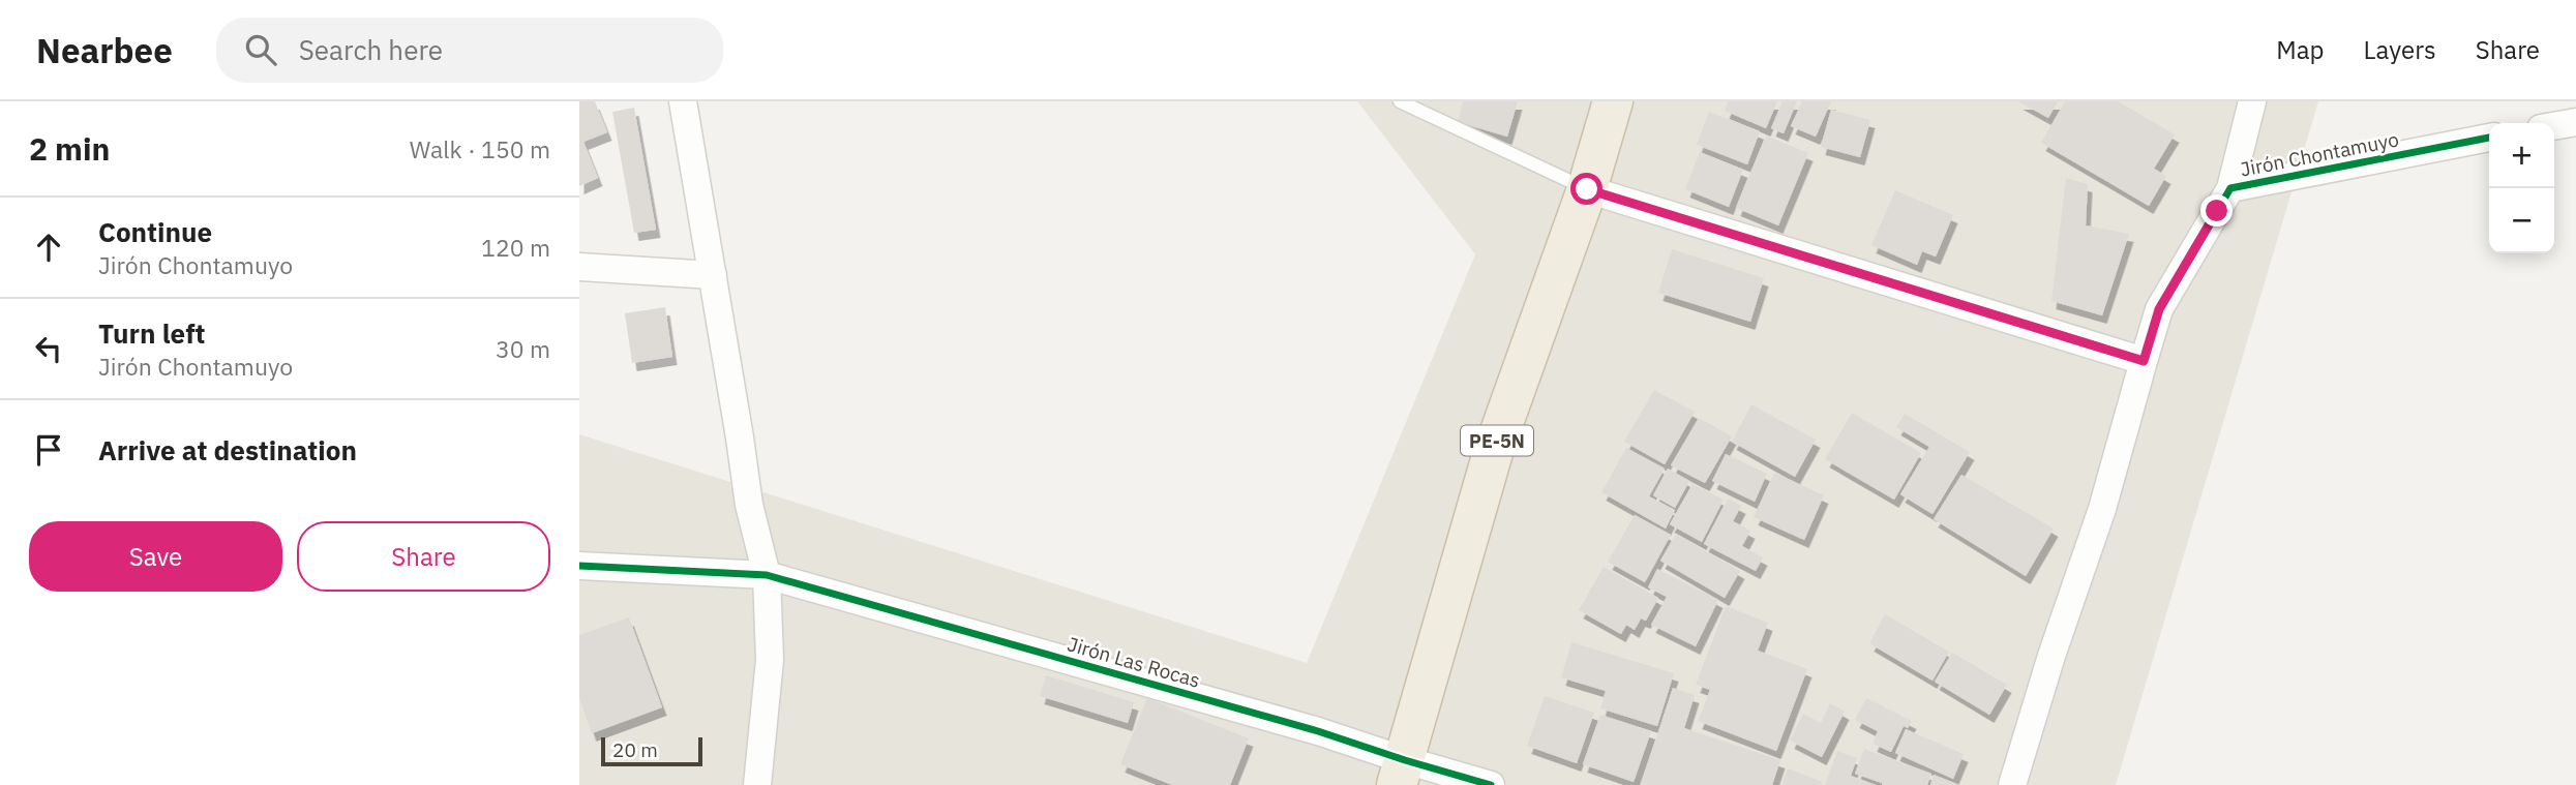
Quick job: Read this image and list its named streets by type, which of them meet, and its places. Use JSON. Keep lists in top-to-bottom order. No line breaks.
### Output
{"streets":{"highway":["PE-5N"],"street":["Jirón Chontamuyo","Jirón Las Rocas"]},"crossings":[["PE-5N","Jirón Las Rocas"]],"scale_bar":"20 m","page":{"header":"Nearbee","search":"Search here","nav":["Map","Layers","Share"],"heading":["2 min","Walk · 150 m"],"map_buttons":["+","−"],"list":[["Continue","Jirón Chontamuyo","120 m"],["Turn left","Jirón Chontamuyo","30 m"],"Arrive at destination"],"buttons":["Save","Share"],"scale":"20 m"}}
